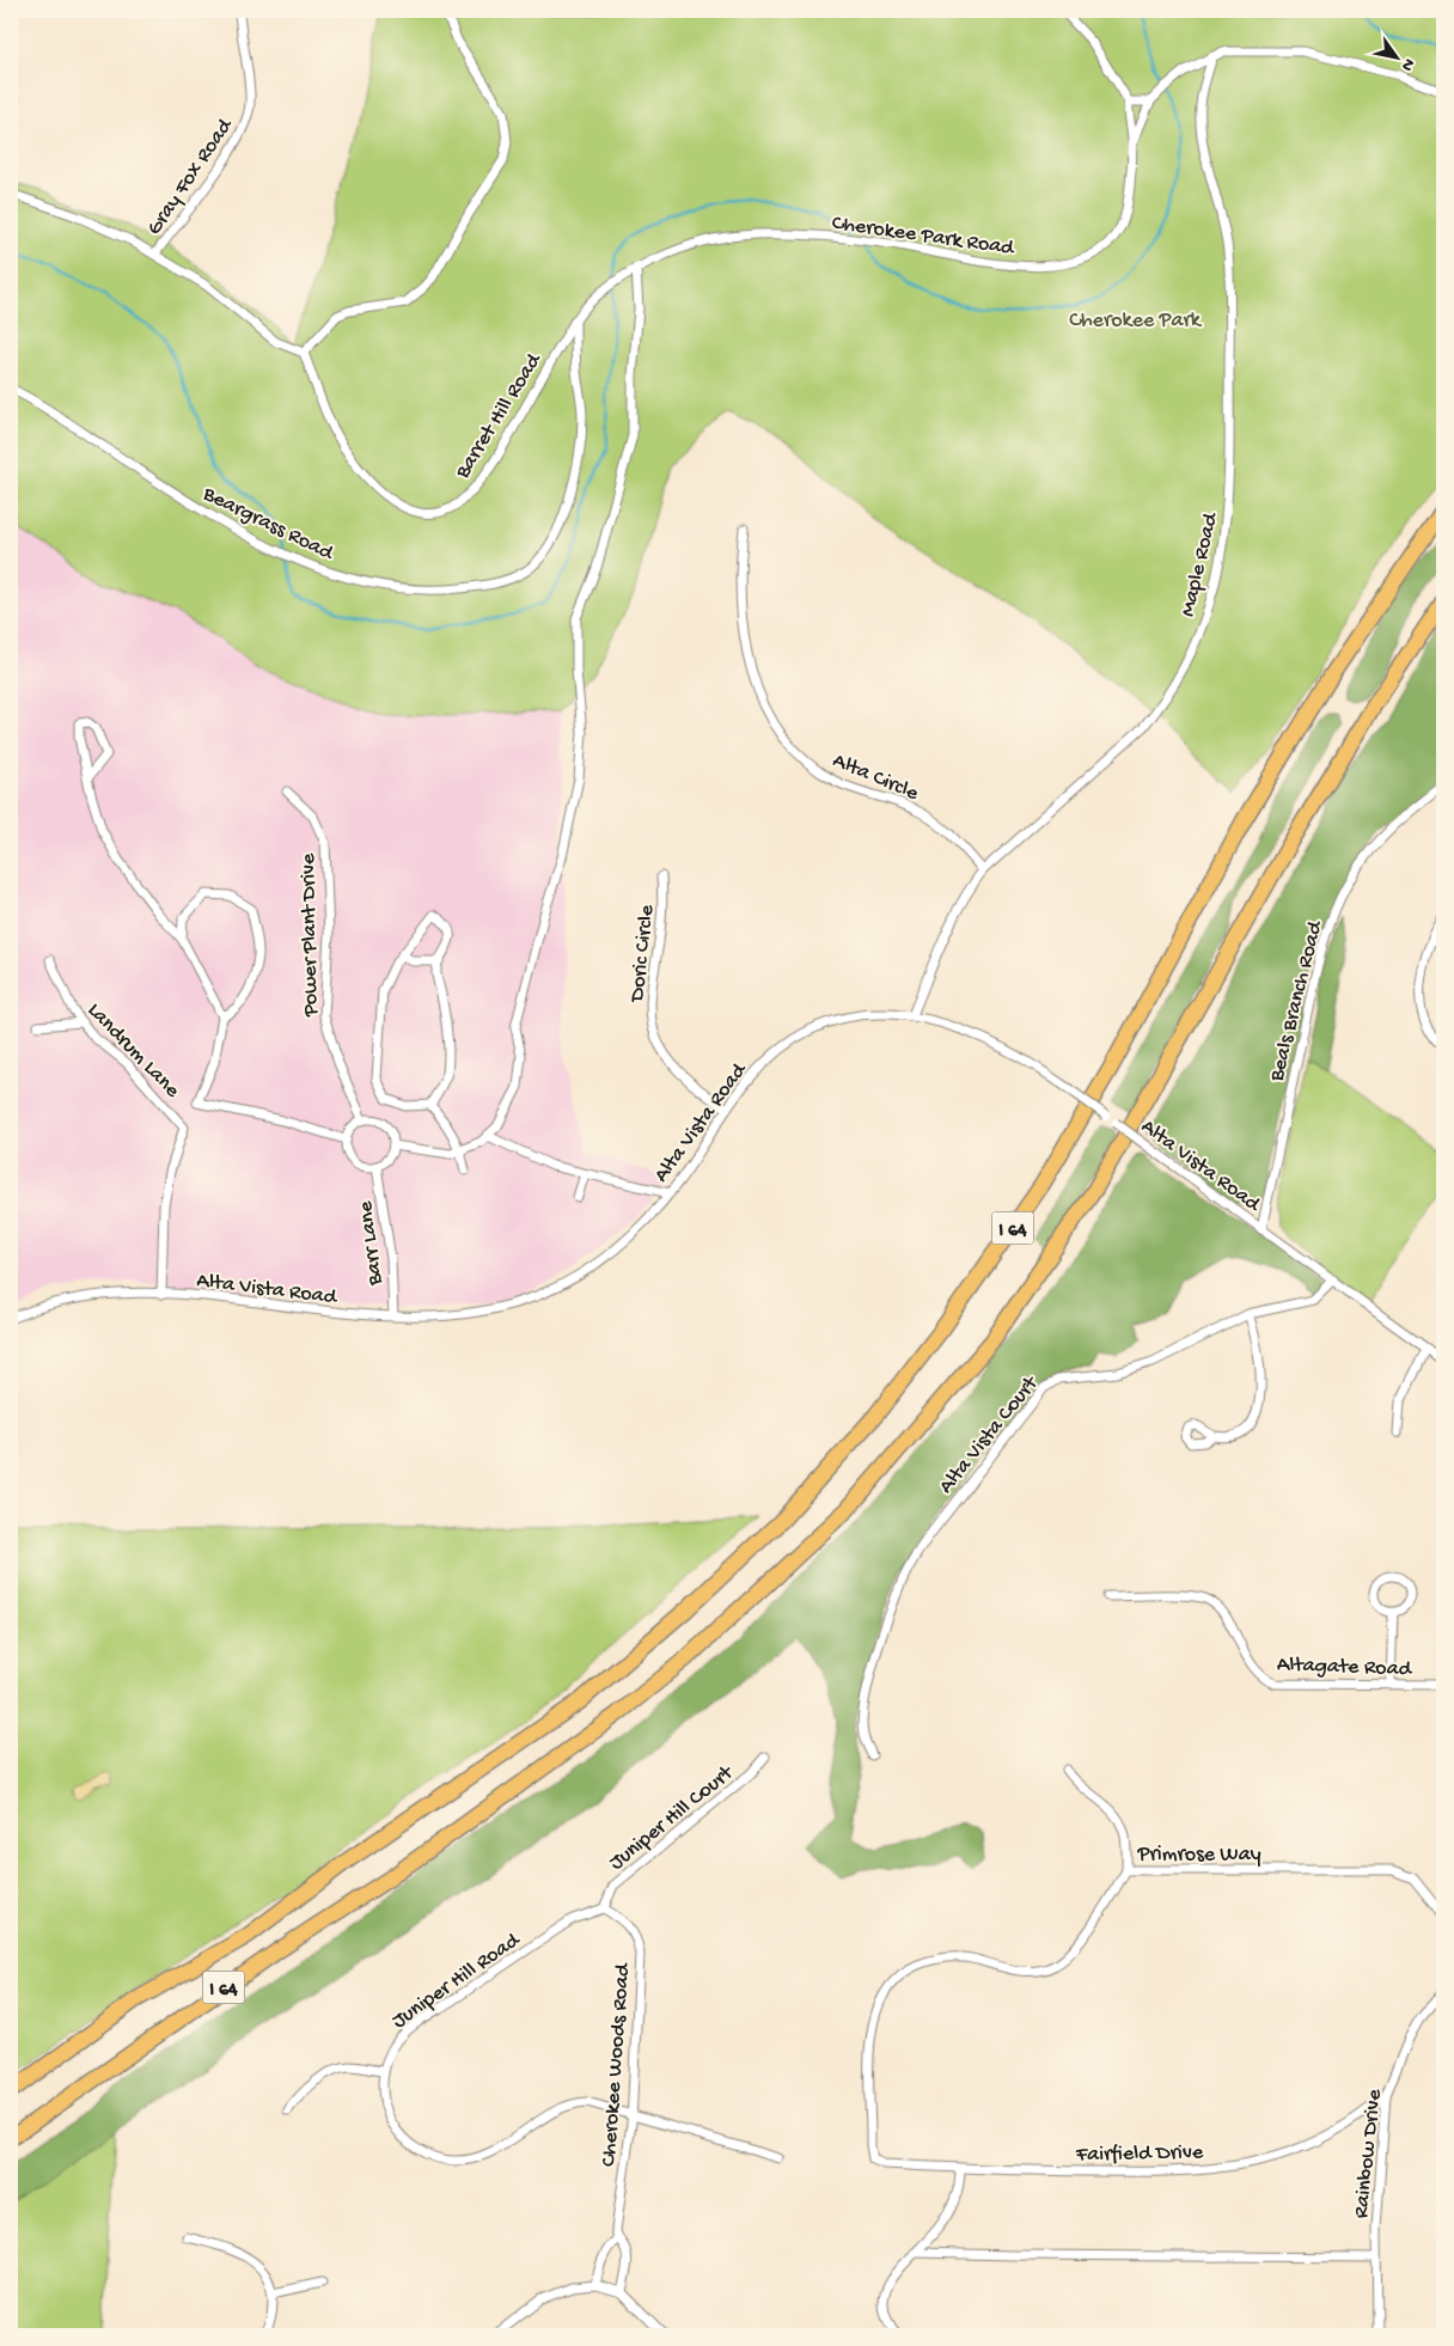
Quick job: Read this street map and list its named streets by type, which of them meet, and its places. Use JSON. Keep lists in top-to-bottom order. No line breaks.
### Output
{"streets":{"highway":["I 64"],"street":["Gray Fox Road","Cherokee Park Road","Barret Hill Road","Beargrass Road","Maple Road","Alta Circle","Power Plant Drive","Doric Circle","Beals Branch Road","Landrum Lane","Alta Vista Road","Barr Lane","Alta Vista Court","Altagate Road","Juniper Hill Court","Primrose Way","Juniper Hill Road","Cherokee Woods Road","Fairfield Drive","Rainbow Drive"]},"crossings":[["Cherokee Park Road","Barret Hill Road"],["Cherokee Park Road","Beargrass Road"],["Barret Hill Road","Beargrass Road"],["Maple Road","Alta Circle"],["Maple Road","Alta Vista Road"],["Power Plant Drive","Barr Lane"],["Doric Circle","Alta Vista Road"],["Beals Branch Road","Alta Vista Road"],["Landrum Lane","Alta Vista Road"],["Alta Vista Road","Barr Lane"],["Alta Vista Road","Alta Vista Court"],["Juniper Hill Court","Juniper Hill Road"],["Juniper Hill Court","Cherokee Woods Road"],["Primrose Way","Fairfield Drive"],["Juniper Hill Road","Cherokee Woods Road"],["Fairfield Drive","Rainbow Drive"]],"parks":["Cherokee Park"],"north":"bottom right"}
